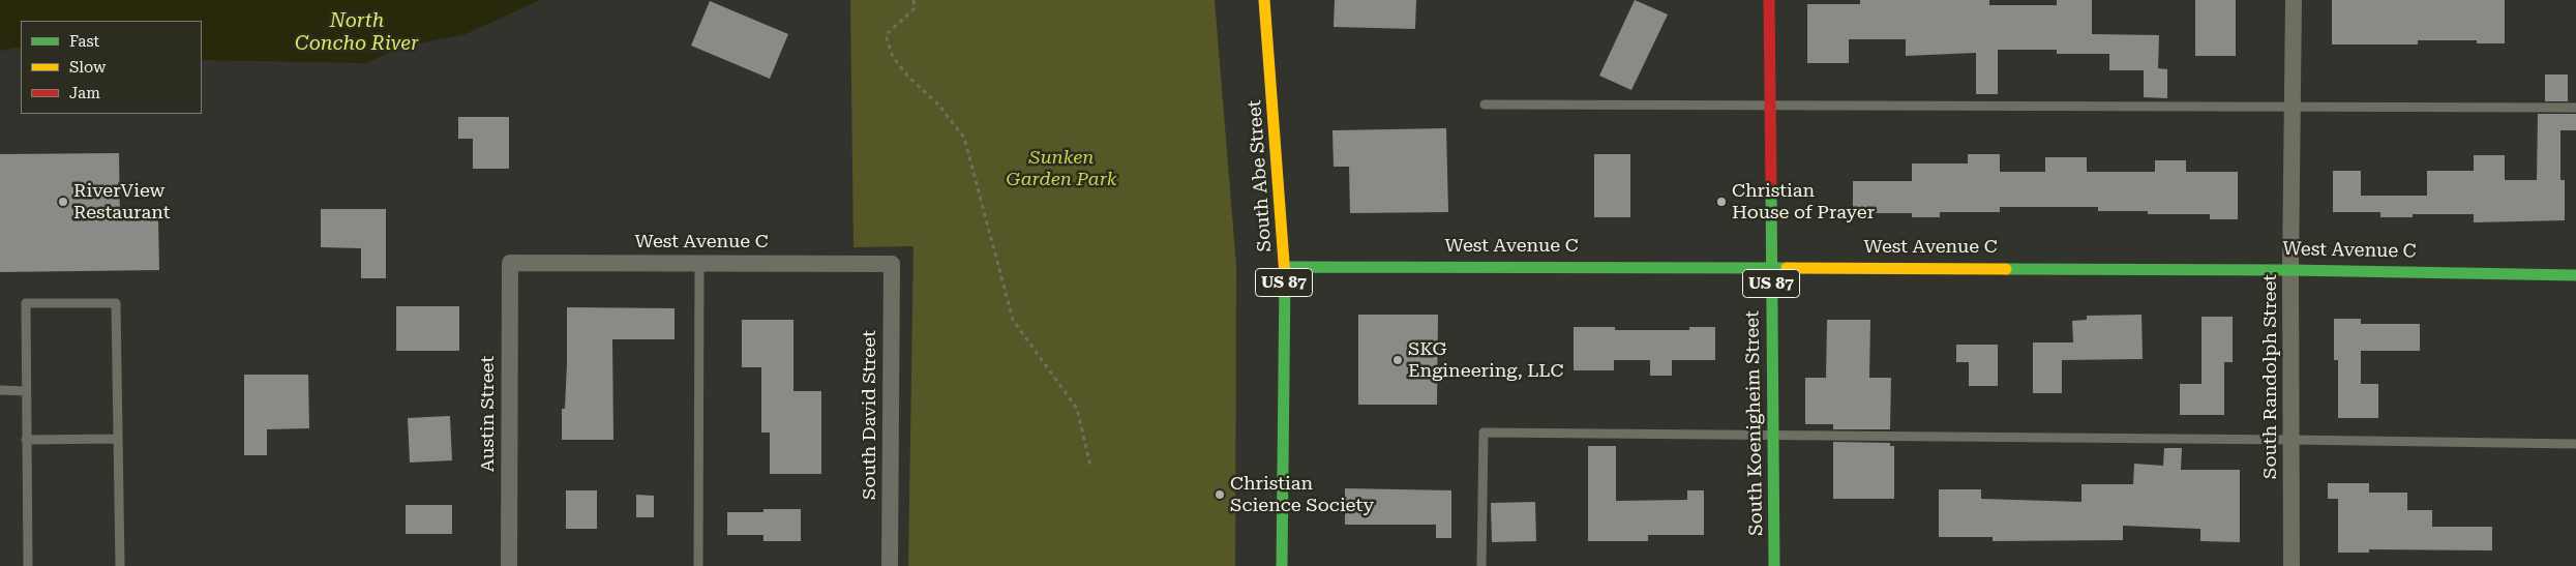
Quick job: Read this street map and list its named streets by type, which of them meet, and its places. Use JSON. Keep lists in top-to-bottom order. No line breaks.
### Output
{"streets":{"street":["South Abe Street","West Avenue C","US 87","South Randolph Street","Austin Street","South David Street","South Koenigheim Street"]},"crossings":[["South Abe Street","West Avenue C"],["West Avenue C","South Randolph Street"],["West Avenue C","Austin Street"],["West Avenue C","South David Street"],["West Avenue C","South Koenigheim Street"]],"water":["North Concho River"],"parks":["Sunken Garden Park"],"places":["RiverView Restaurant","Christian House of Prayer","SKG Engineering, LLC","Christian Science Society"],"legend":["Fast","Slow","Jam"]}
